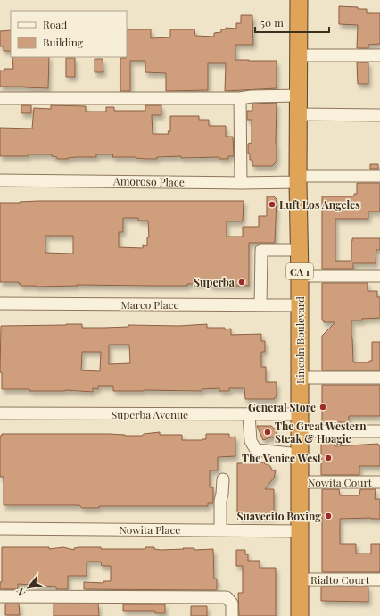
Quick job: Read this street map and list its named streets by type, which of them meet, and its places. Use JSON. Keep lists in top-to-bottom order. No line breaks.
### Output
{"streets":{"highway":["CA 1","Lincoln Boulevard"],"street":["Amoroso Place","Marco Place","Superba Avenue","Nowita Court","Nowita Place","Rialto Court"]},"crossings":[["Amoroso Place","Lincoln Boulevard"],["Marco Place","Lincoln Boulevard"],["Lincoln Boulevard","Superba Avenue"],["Lincoln Boulevard","Nowita Court"],["Lincoln Boulevard","Nowita Place"],["Lincoln Boulevard","Rialto Court"]],"places":["Luft Los Angeles","Superba","General Store","The Great Western Steak & Hoagie","The Venice West","Suavecito Boxing"],"legend":["Road","Building"],"scale_bar":"50 m","north":"bottom left"}
